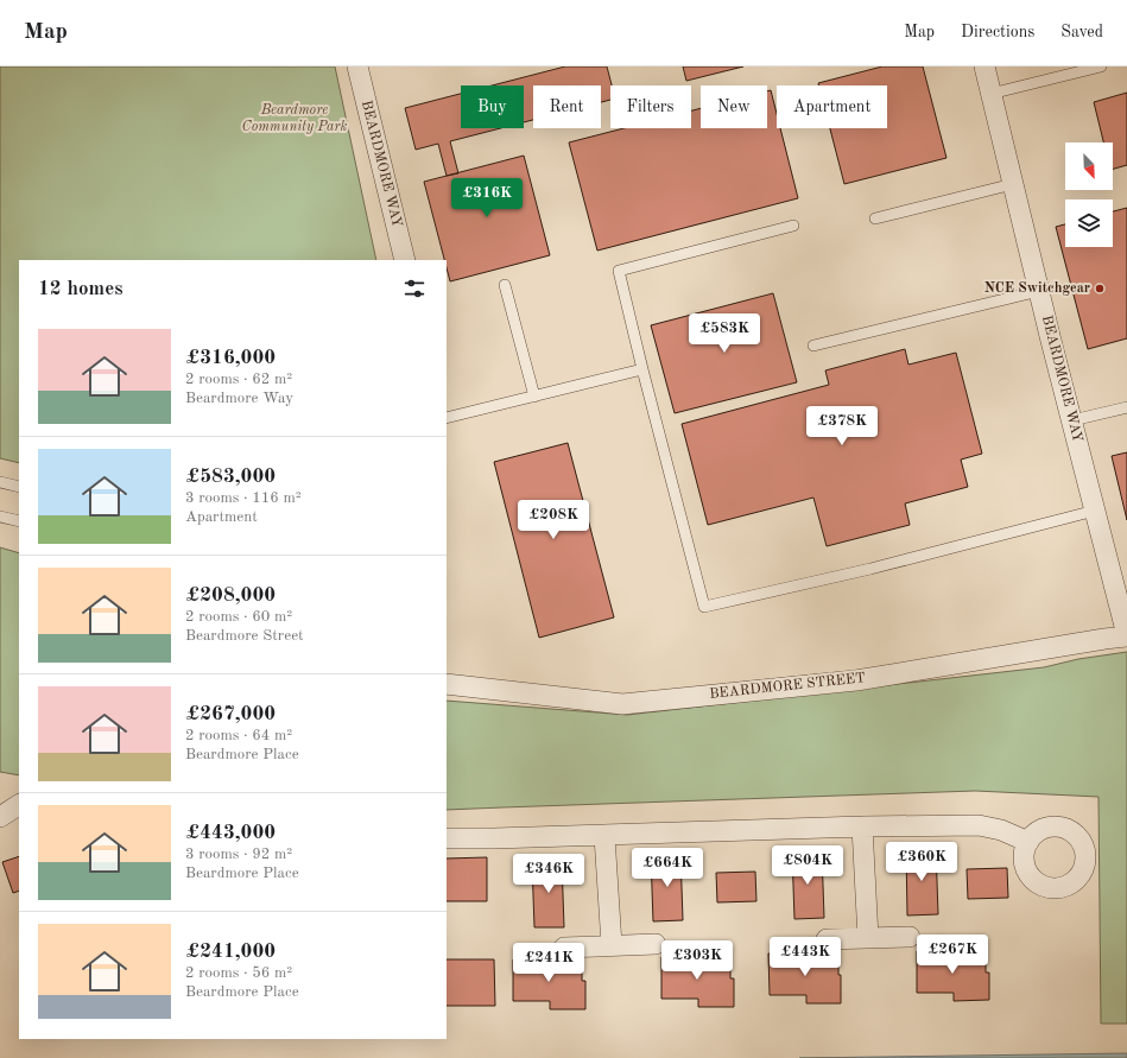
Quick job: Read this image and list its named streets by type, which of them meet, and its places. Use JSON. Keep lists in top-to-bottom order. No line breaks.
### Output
{"streets":{"street":["BEARDMORE WAY","BEARDMORE STREET"]},"crossings":[["BEARDMORE WAY","BEARDMORE STREET"]],"parks":["Beardmore Community Park"],"places":["NCE Switchgear"],"north":"bottom right","page":{"header":"Map","nav":["Map","Directions","Saved"],"chip":["Buy","Rent","Filters","New","Apartment"],"price":["£316K","£583K","£378K","£208K","£360K","£804K","£664K","£346K","£267K","£443K","£303K","£241K"],"heading":"12 homes","list":[{"name":"£316,000","note":"2 rooms · 62 m² · Beardmore Way"},{"name":"£583,000","note":"3 rooms · 116 m² · Apartment"},{"name":"£208,000","note":"2 rooms · 60 m² · Beardmore Street"},{"name":"£267,000","note":"2 rooms · 64 m² · Beardmore Place"},{"name":"£443,000","note":"3 rooms · 92 m² · Beardmore Place"},{"name":"£241,000","note":"2 rooms · 56 m² · Beardmore Place"}]}}
